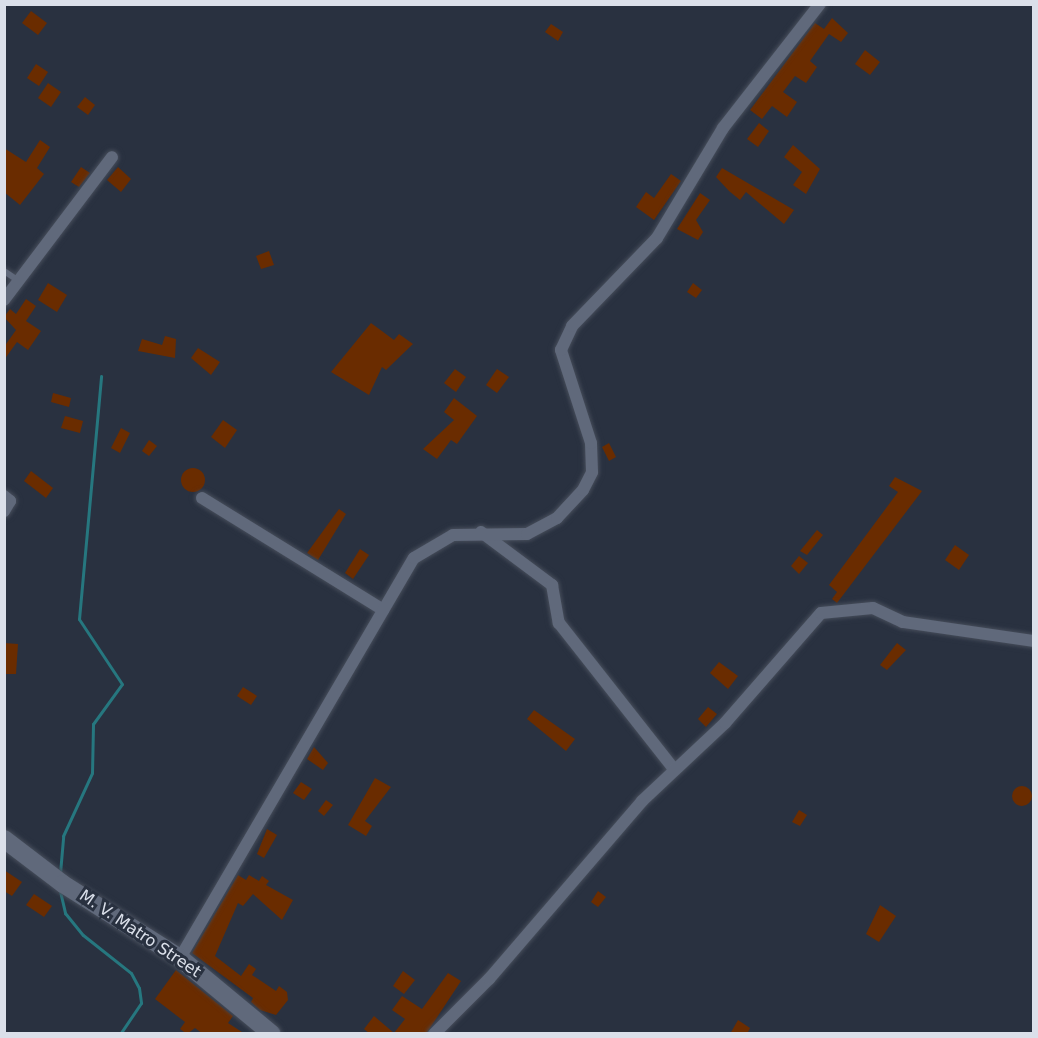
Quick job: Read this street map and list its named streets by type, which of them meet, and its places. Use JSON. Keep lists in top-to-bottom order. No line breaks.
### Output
{"streets":{"street":["M. V. Matro Street"]}}
